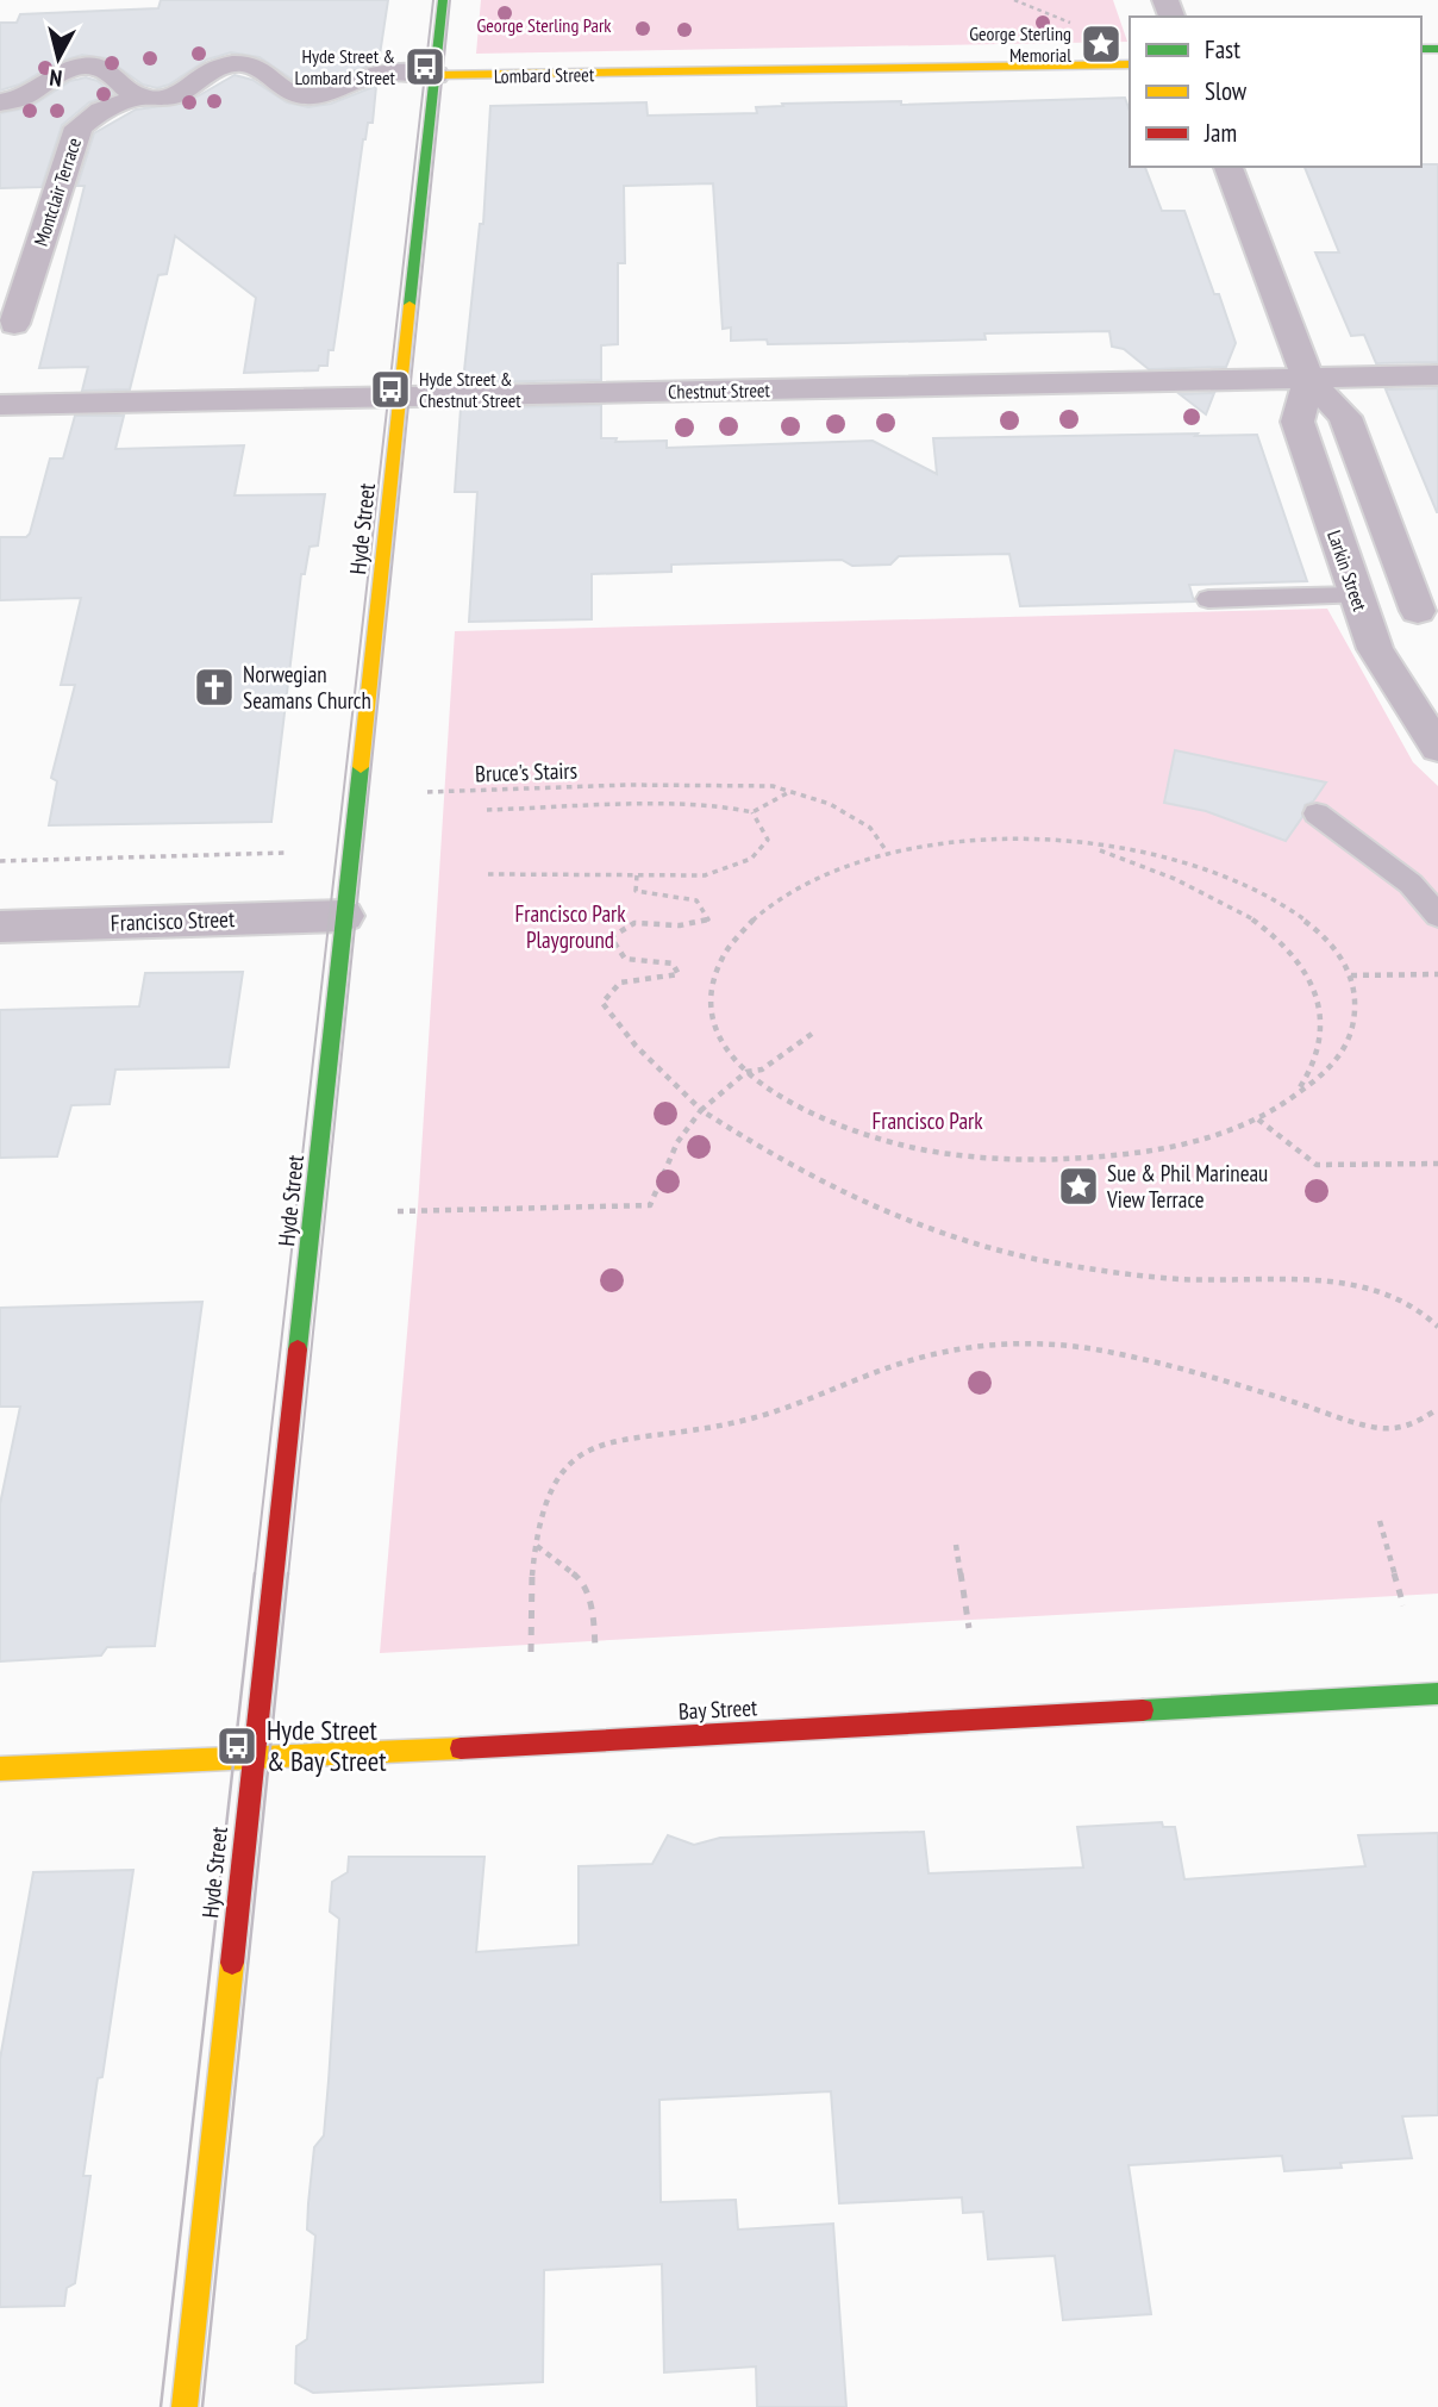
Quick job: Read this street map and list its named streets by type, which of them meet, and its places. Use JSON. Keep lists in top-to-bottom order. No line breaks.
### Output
{"streets":{"street":["Lombard Street","Montclair Terrace","Chestnut Street","Hyde Street","Larkin Street","Francisco Street","Bay Street"],"path":["Bruce's Stairs"]},"crossings":[["Lombard Street","Montclair Terrace"],["Lombard Street","Hyde Street"],["Chestnut Street","Hyde Street"],["Chestnut Street","Larkin Street"],["Hyde Street","Francisco Street"],["Hyde Street","Bay Street"]],"parks":["George Sterling Park","Francisco Park Playground","Francisco Park"],"places":{"place":["George Sterling Memorial","Sue & Phil Marineau View Terrace"],"bus stop":["Hyde Street & Lombard Street","Hyde Street & Chestnut Street","Hyde Street & Bay Street"],"church":["Norwegian Seamans Church"]},"legend":["Fast","Slow","Jam"],"north":"bottom"}
